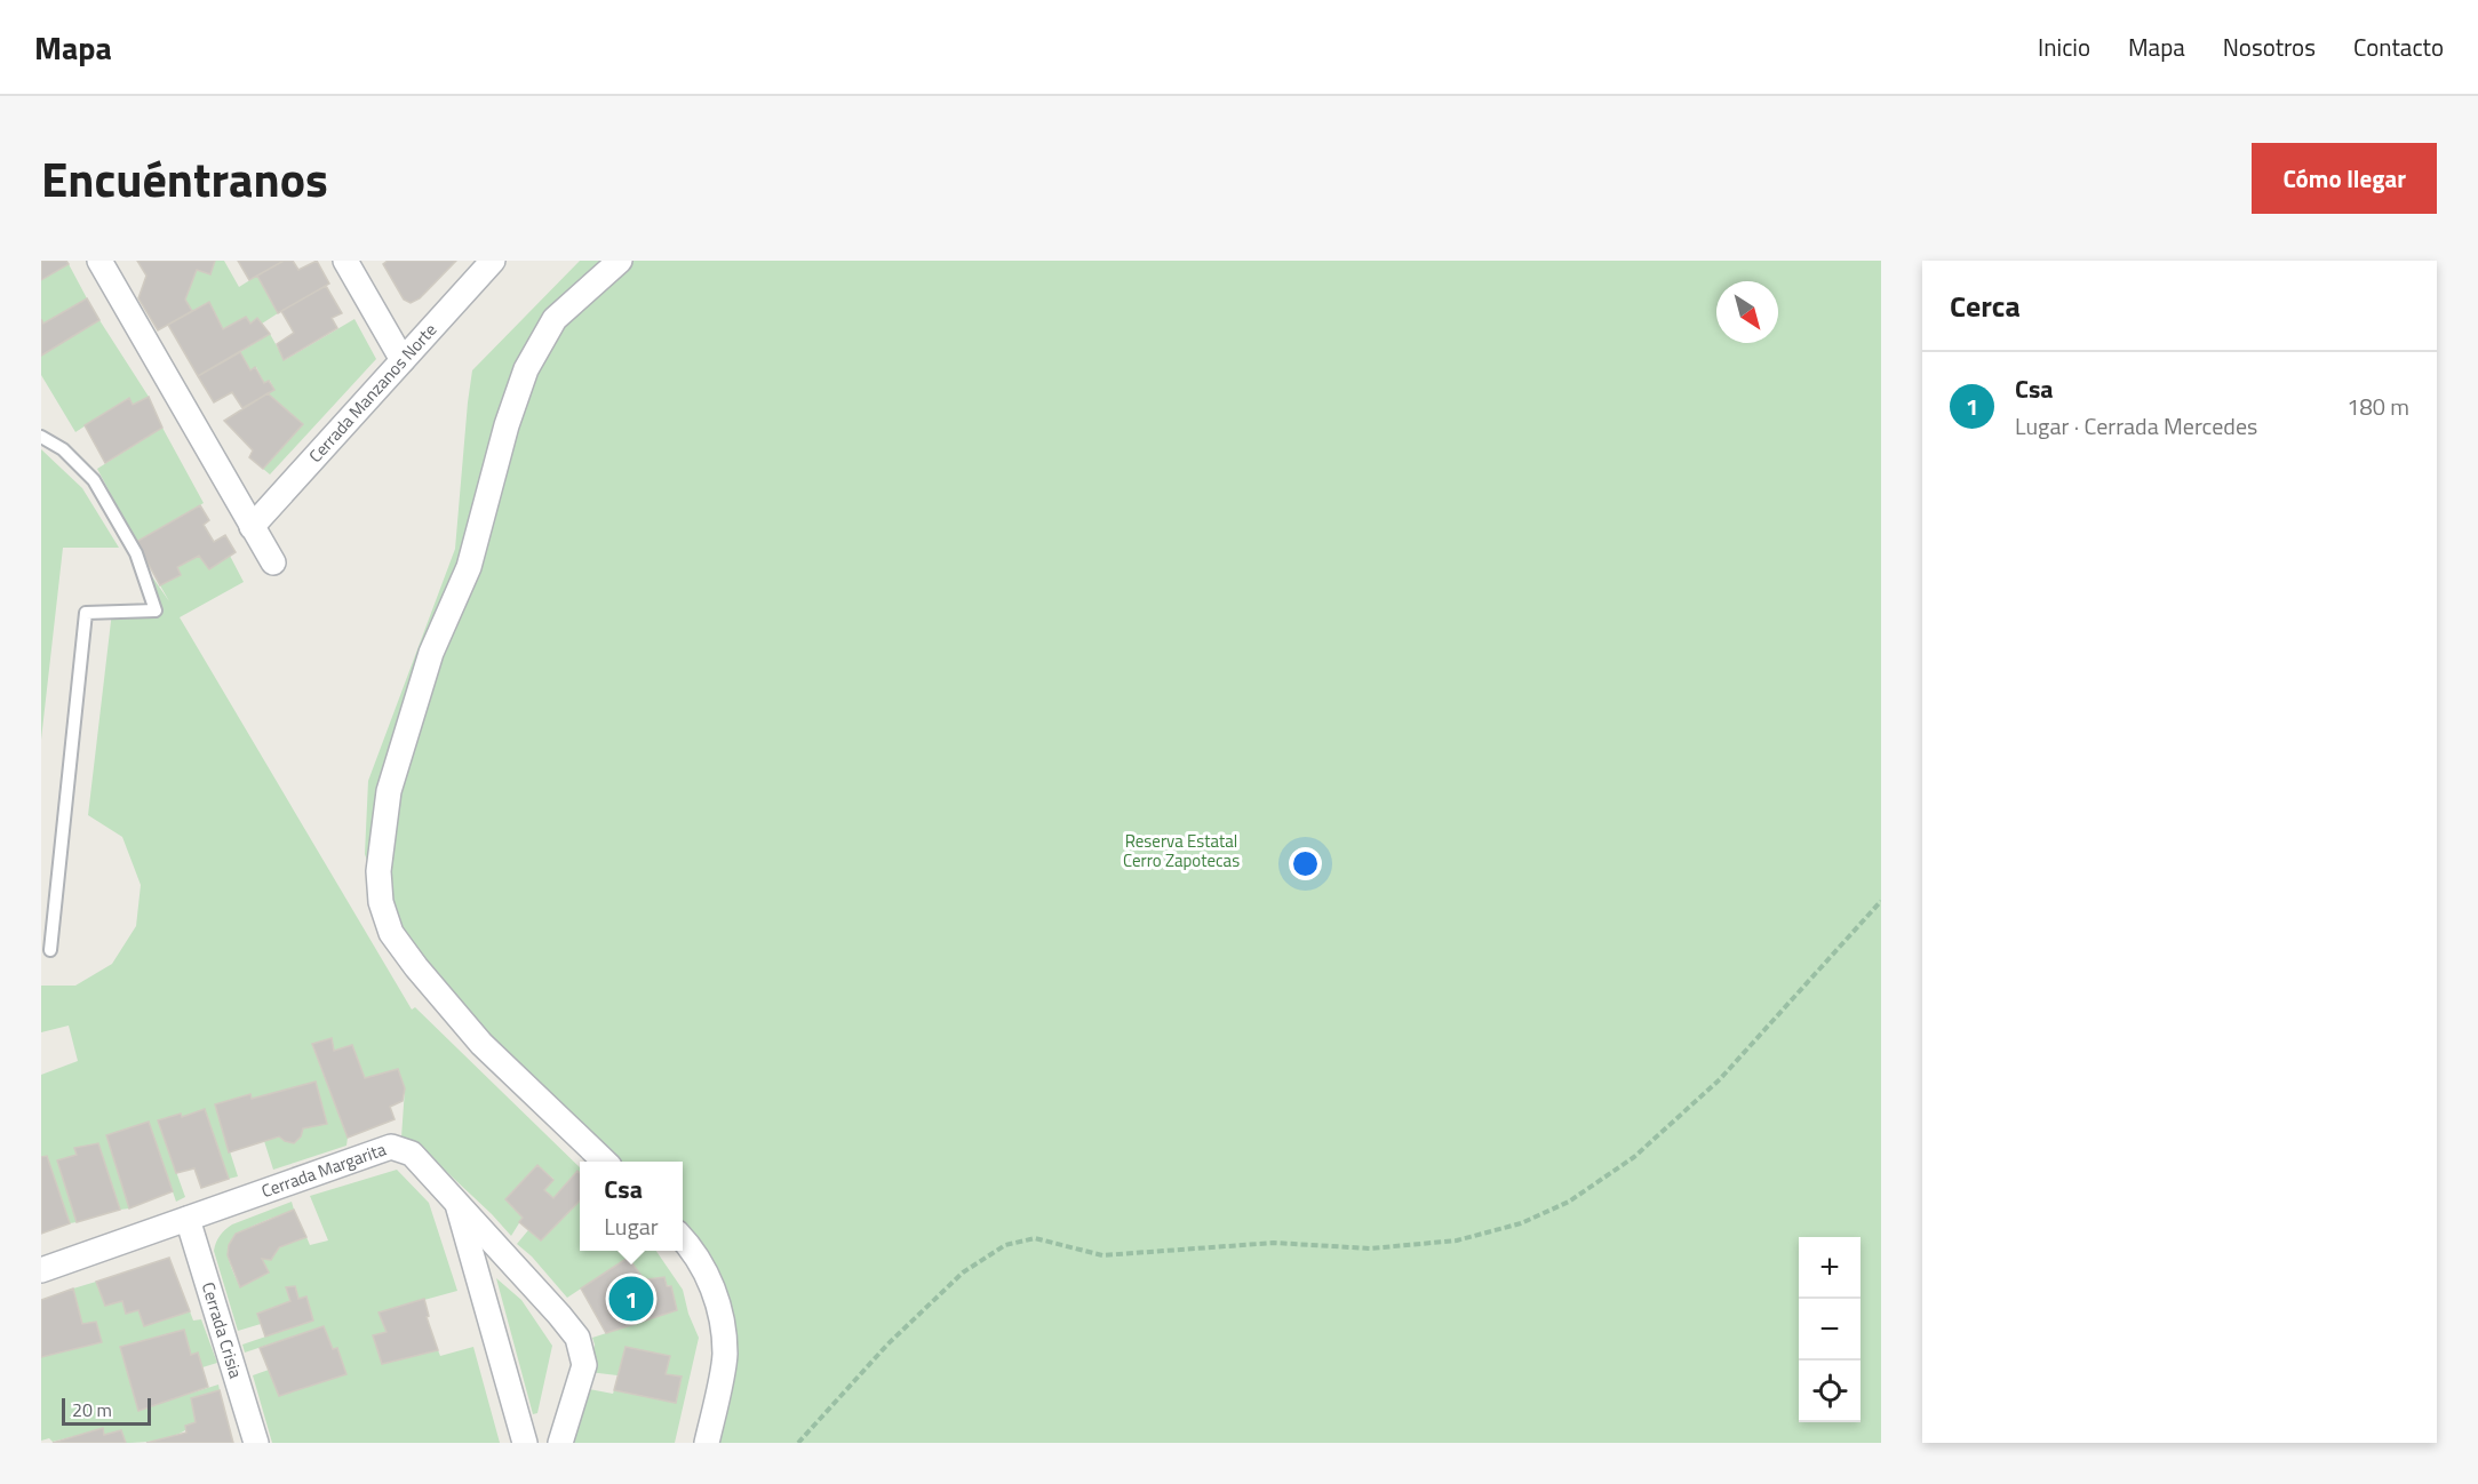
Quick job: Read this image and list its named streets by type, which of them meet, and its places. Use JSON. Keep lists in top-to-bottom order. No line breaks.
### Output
{"streets":{"street":["Cerrada Manzanos Norte","Cerrada Margarita","Cerrada Crisia"]},"crossings":[["Cerrada Margarita","Cerrada Crisia"]],"parks":["Reserva Estatal Cerro Zapotecas"],"scale_bar":"20 m","north":"bottom right","page":{"header":"Mapa","nav":["Inicio","Mapa","Nosotros","Contacto"],"title":"Encuéntranos","buttons":"Cómo llegar","heading":"Cerca","list":[{"mark":"1","name":"Csa","note":"Lugar · Cerrada Mercedes","value":"180 m"}],"popup":["Csa","Lugar"],"map_buttons":["+","−"],"pins":"1","scale":"20 m"}}
